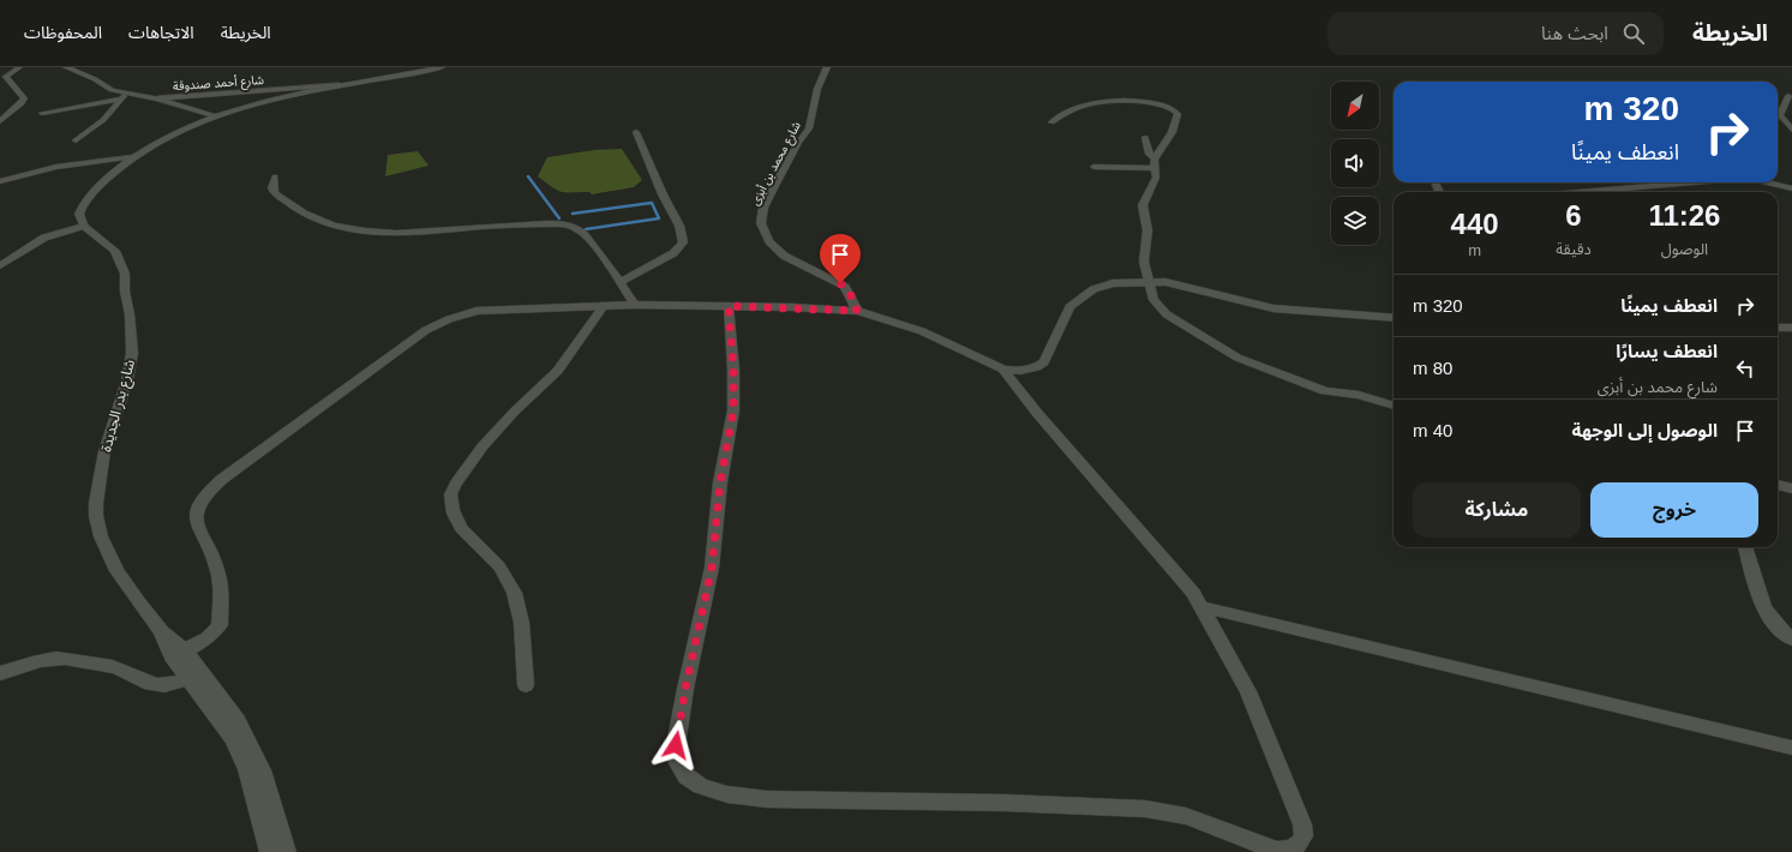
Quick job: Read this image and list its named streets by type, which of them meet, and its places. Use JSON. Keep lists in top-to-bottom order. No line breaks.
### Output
{"streets":{"street":["شارع أحمد صندوقة","شارع محمد بن أبزى","شارع بدر الجديدة"]},"north":"bottom left","page":{"header":"الخريطة","search":"ابحث هنا","nav":["الخريطة","الاتجاهات","المحفوظات"],"turn":["320 m","انعطف يمينًا"],"eta":["11:26","الوصول","6","دقيقة","440","m"],"list":[{"name":"انعطف يمينًا","value":"320 m"},{"name":"انعطف يسارًا","note":"شارع محمد بن أبزى","value":"80 m"},{"name":"الوصول إلى الوجهة","value":"40 m"}],"buttons":["خروج","مشاركة"]}}
